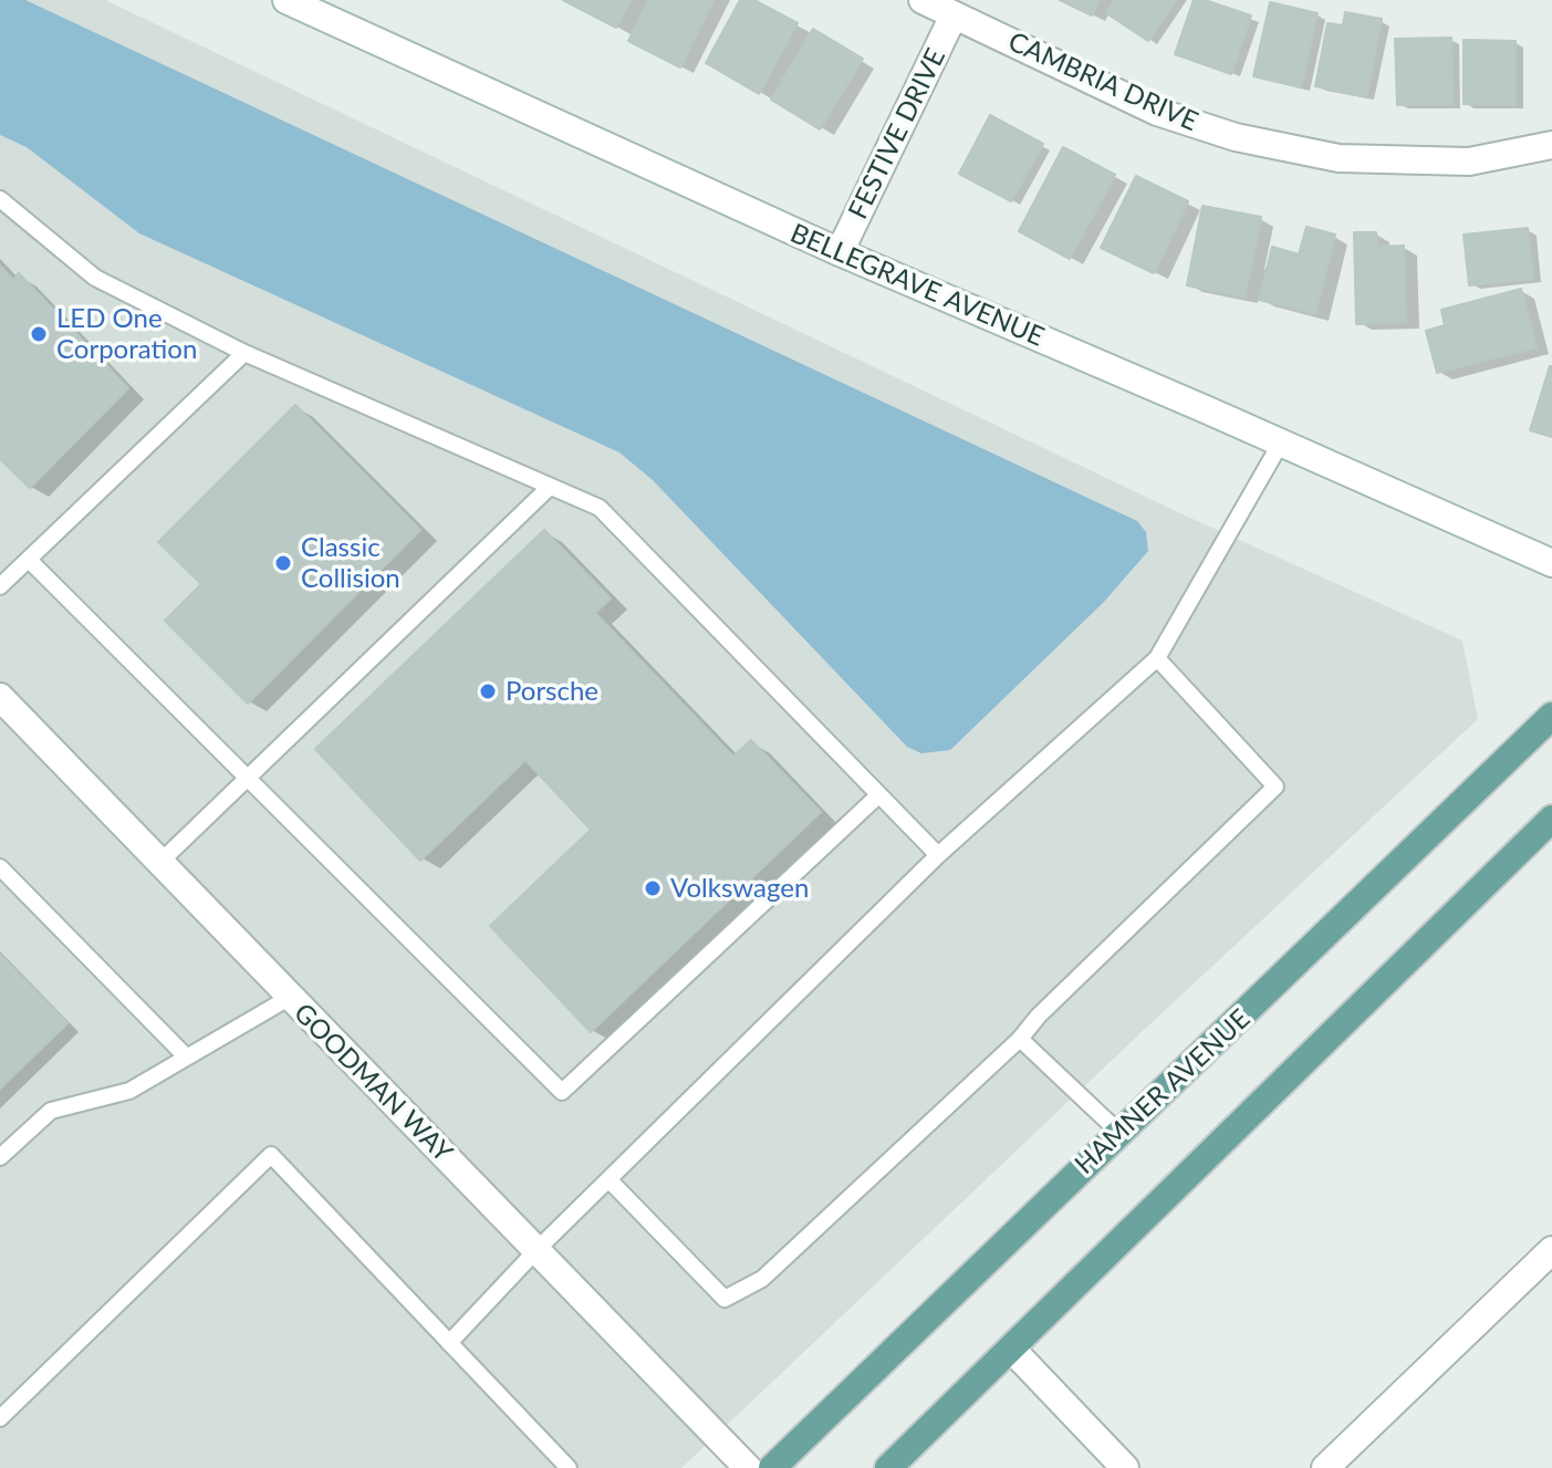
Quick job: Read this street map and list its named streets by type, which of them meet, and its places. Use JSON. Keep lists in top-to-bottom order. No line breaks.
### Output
{"streets":{"main road":["HAMNER AVENUE"],"street":["CAMBRIA DRIVE","FESTIVE DRIVE","BELLEGRAVE AVENUE","GOODMAN WAY"]},"crossings":[["CAMBRIA DRIVE","FESTIVE DRIVE"],["FESTIVE DRIVE","BELLEGRAVE AVENUE"]],"places":["LED One Corporation","Classic Collision","Porsche","Volkswagen"]}
